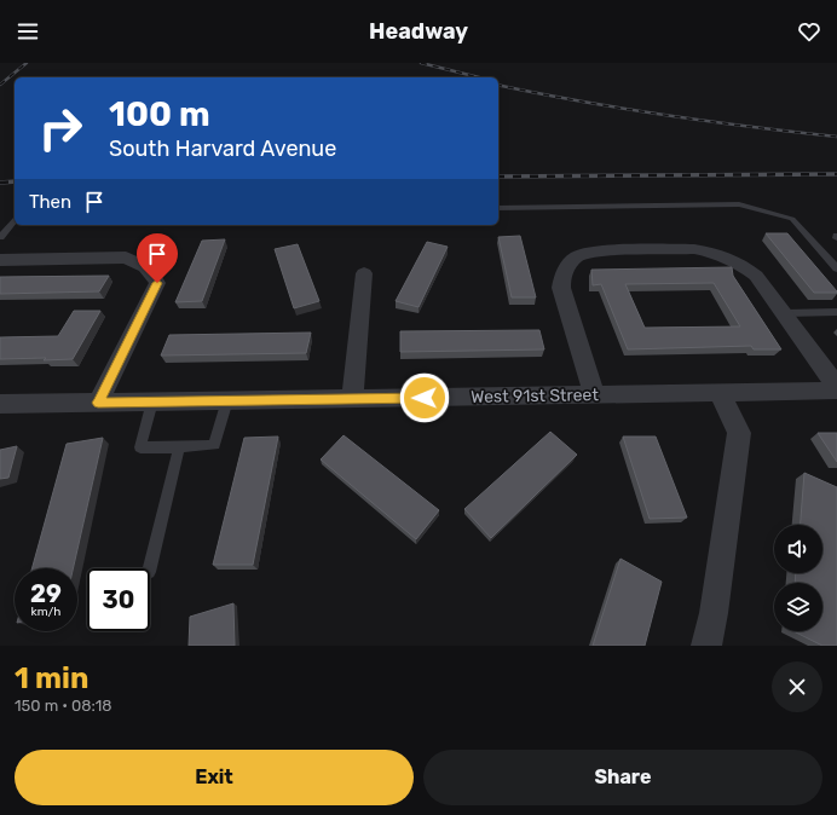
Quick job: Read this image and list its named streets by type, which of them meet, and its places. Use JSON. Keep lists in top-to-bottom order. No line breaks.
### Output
{"streets":{"street":["West 91st Street"]},"page":{"header":"Headway","turn":["100 m","South Harvard Avenue"],"then":"Then","speed":"29 km/h","limit":"30","heading":["1 min","150 m · 08:18"],"buttons":["Exit","Share"]}}
